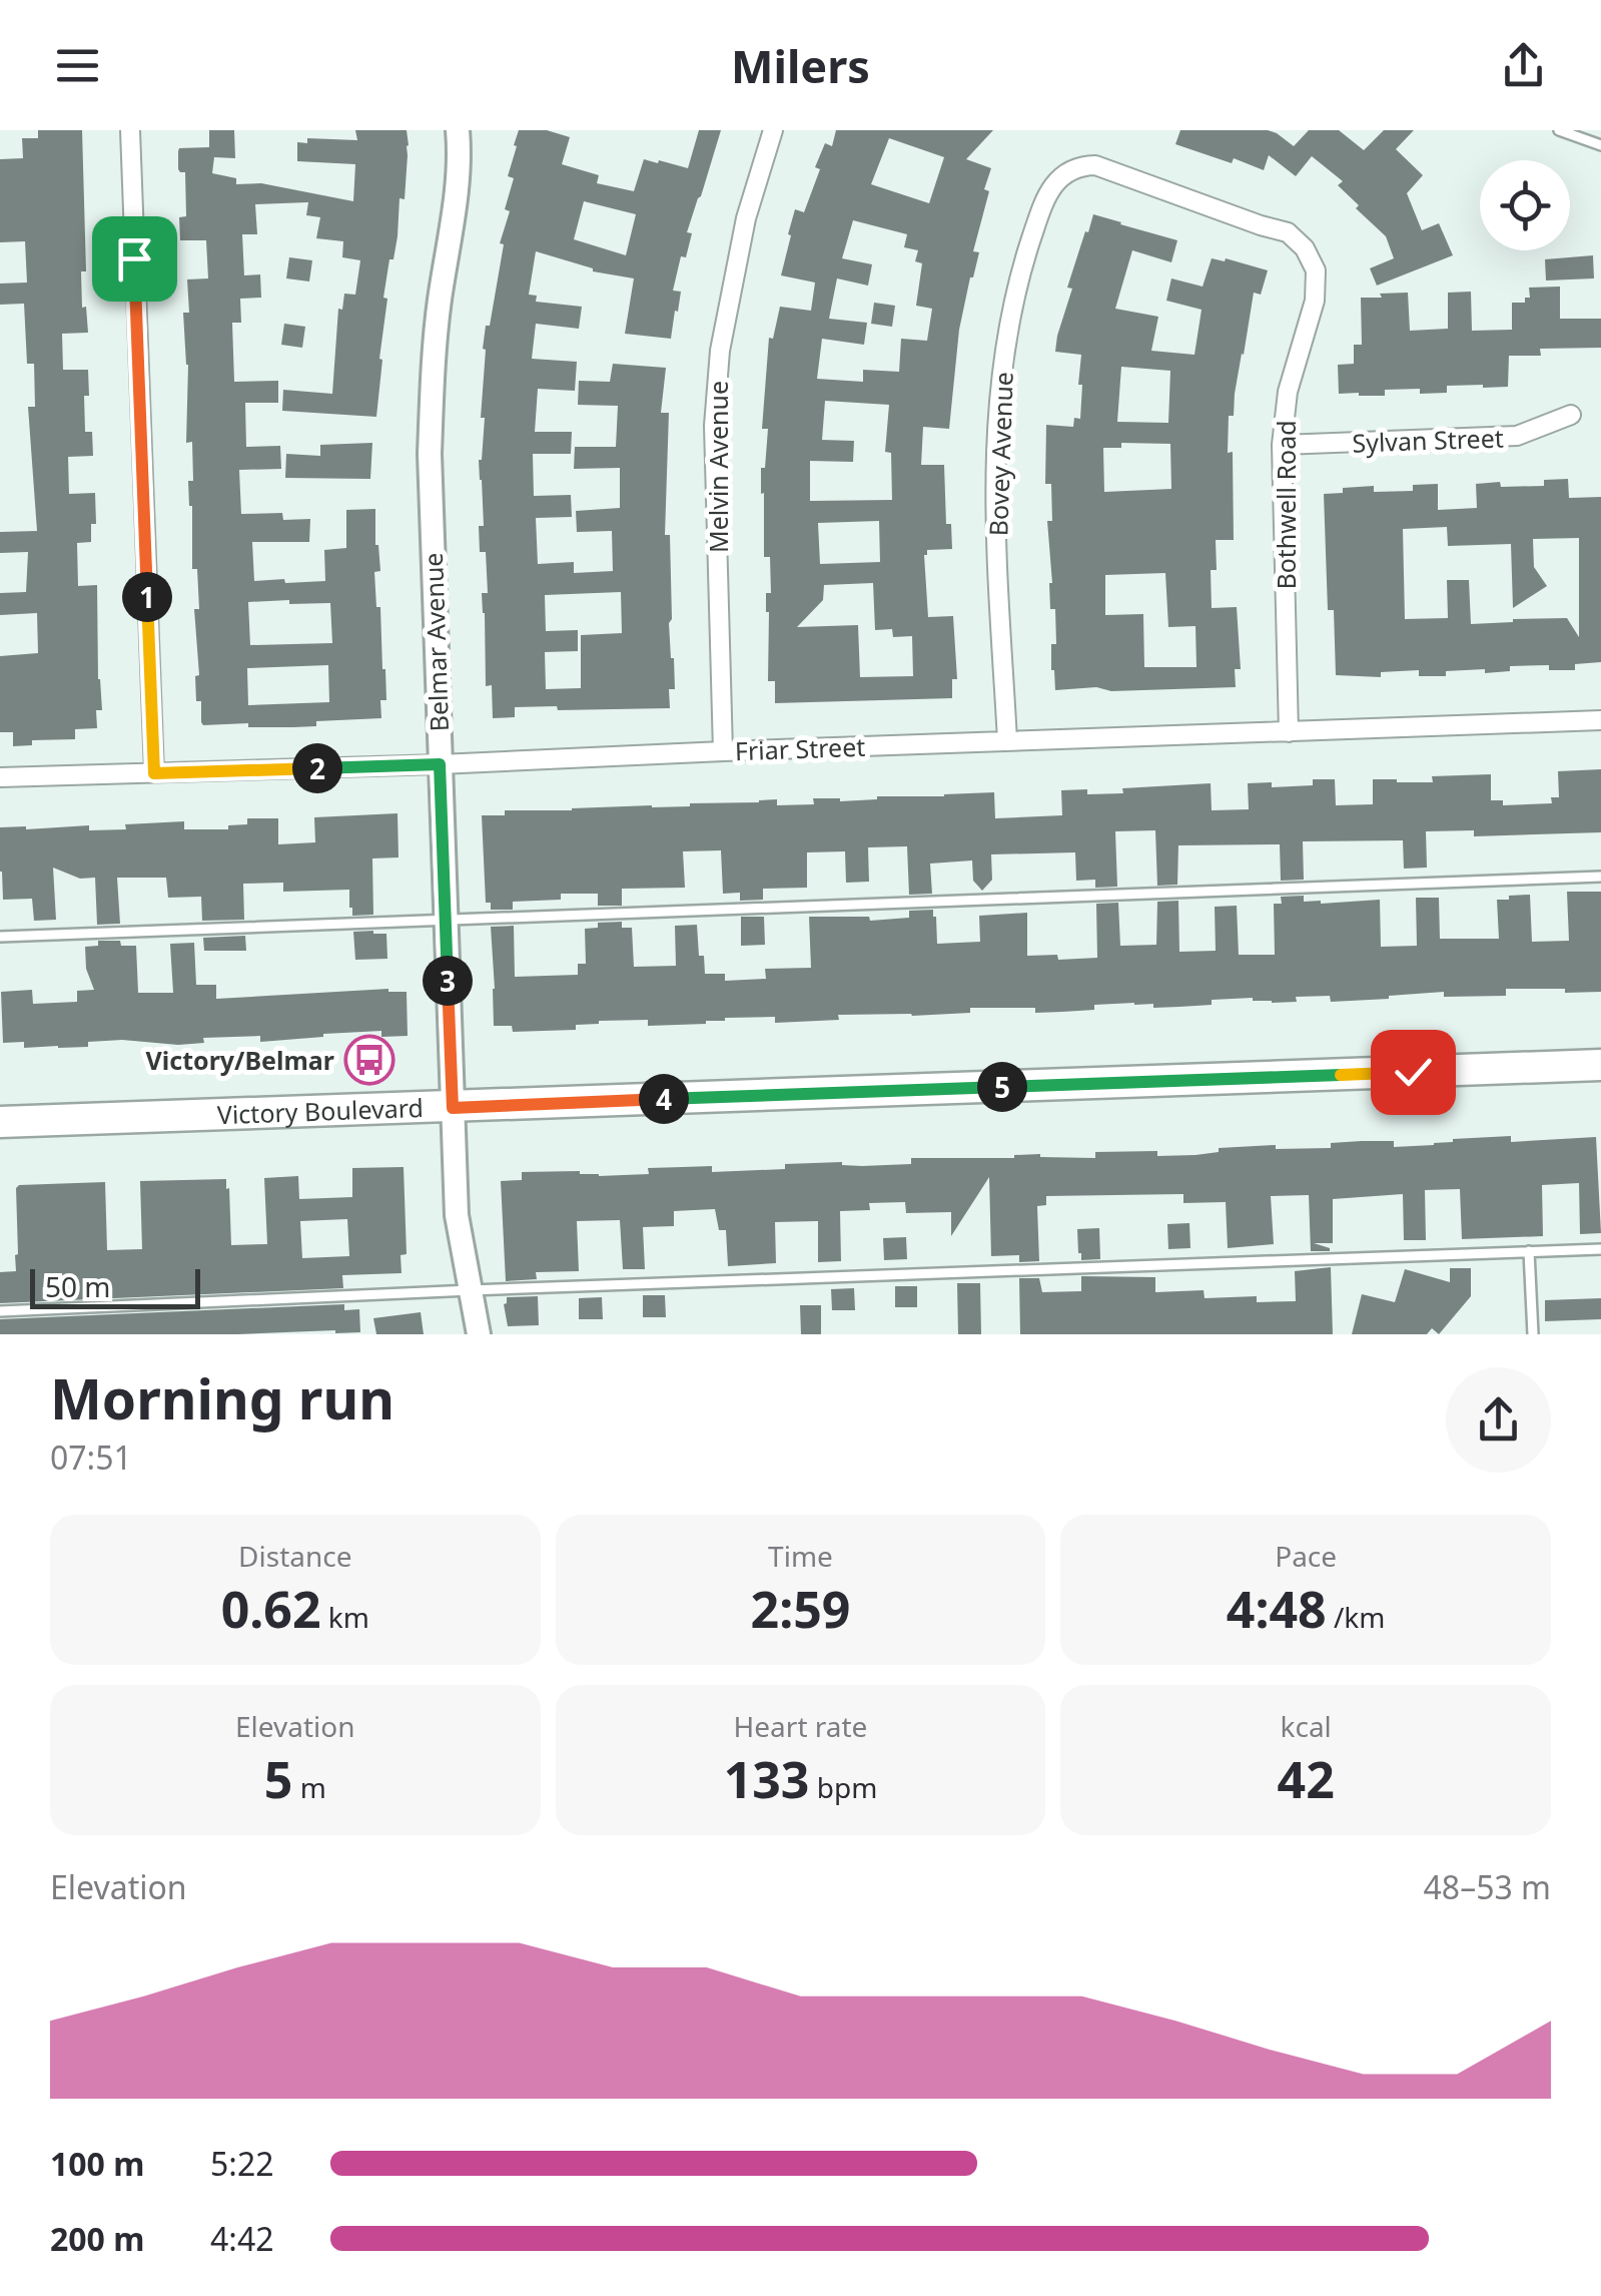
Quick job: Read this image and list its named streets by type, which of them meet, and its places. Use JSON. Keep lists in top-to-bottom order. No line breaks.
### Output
{"streets":{"main road":["Victory Boulevard"],"street":["Sylvan Street","Bovey Avenue","Melvin Avenue","Bothwell Road","Belmar Avenue","Friar Street"]},"crossings":[["Sylvan Street","Bothwell Road"],["Bovey Avenue","Bothwell Road"],["Bovey Avenue","Friar Street"],["Melvin Avenue","Friar Street"],["Bothwell Road","Friar Street"],["Belmar Avenue","Friar Street"],["Belmar Avenue","Victory Boulevard"]],"places":{"bus stop":["Victory/Belmar"]},"scale_bar":"50 m","page":{"header":"Milers","pins":["1","2","3","5","4"],"scale":"50 m","heading":["Morning run","07:51"],"stats":[["Distance","0.62 km"],["Time","2:59"],["Pace","4:48 /km"],["Elevation","5 m"],["Heart rate","133 bpm"],["kcal","42"]],"chart":["Elevation","48–53 m"],"list":[{"name":"100 m","note":"5:22"},{"name":"200 m","note":"4:42"}]}}
